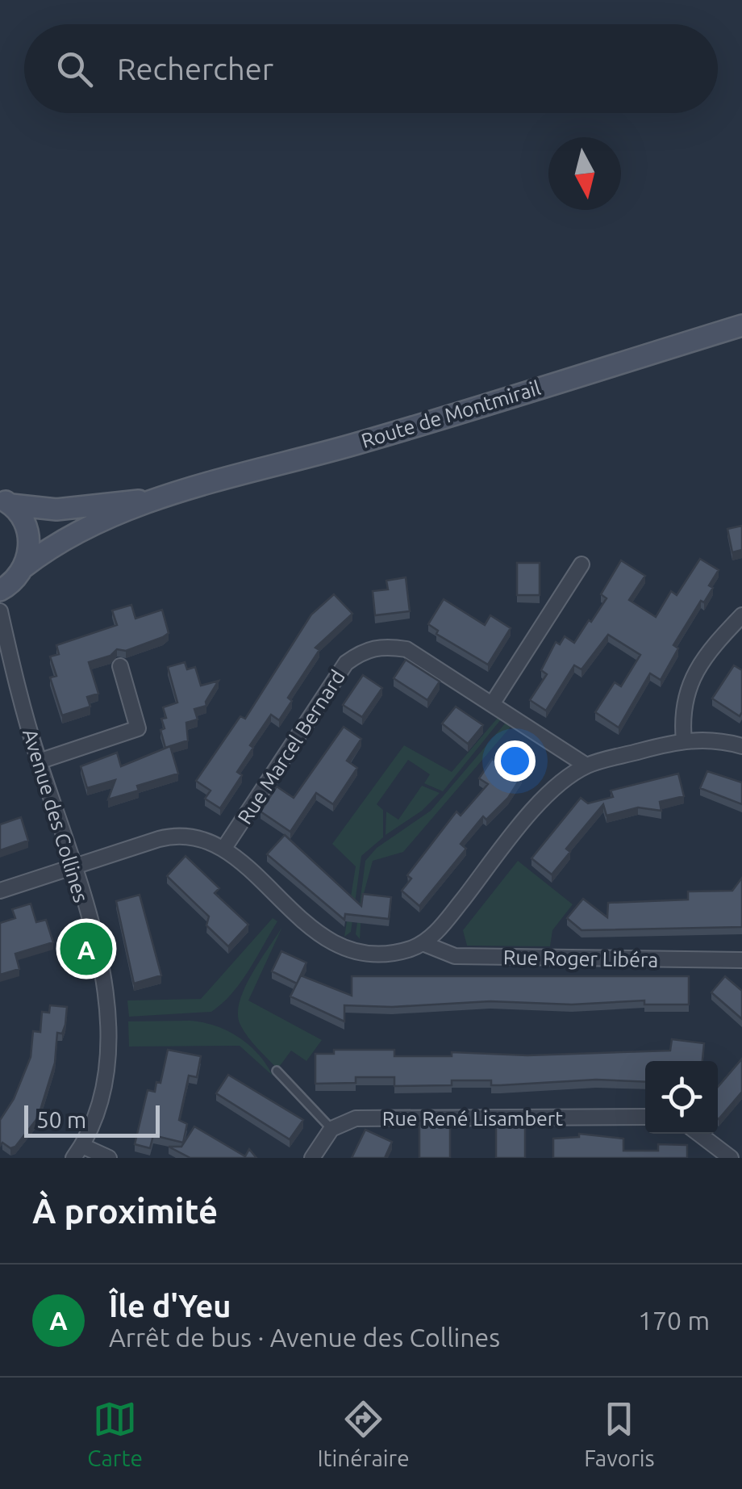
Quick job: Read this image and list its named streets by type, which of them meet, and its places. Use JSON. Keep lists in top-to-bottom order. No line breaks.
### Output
{"streets":{"main road":["Route de Montmirail"],"street":["Rue Marcel Bernard","Avenue des Collines","Rue Roger Libéra","Rue René Lisambert"]},"scale_bar":"50 m","north":"bottom","page":{"search":"Rechercher","pins":"A","scale":"50 m","heading":"À proximité","list":[{"mark":"A","name":"Île d'Yeu","note":"Arrêt de bus · Avenue des Collines","value":"170 m"}],"nav":["Carte","Itinéraire","Favoris"]}}
